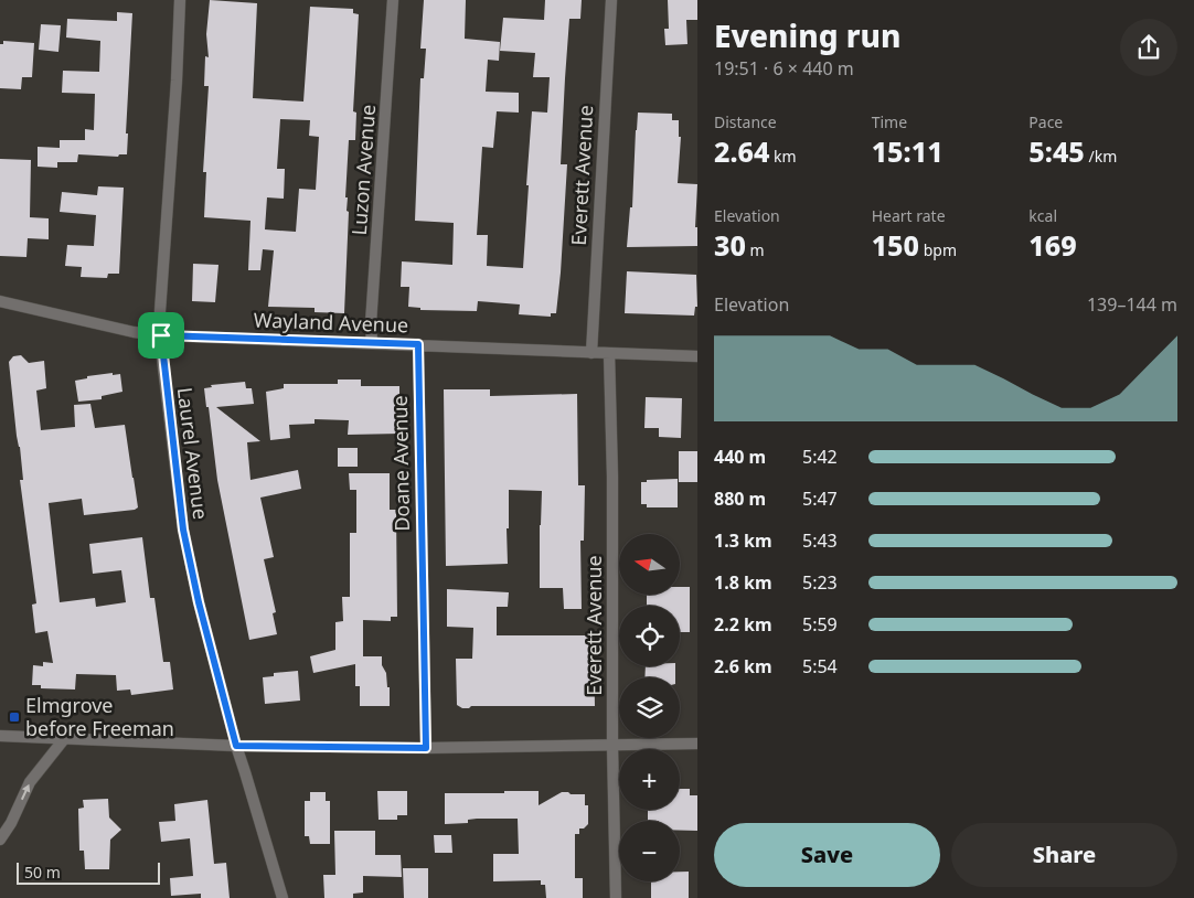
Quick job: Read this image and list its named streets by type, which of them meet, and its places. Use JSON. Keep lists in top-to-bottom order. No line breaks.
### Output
{"streets":{"street":["Luzon Avenue","Everett Avenue","Wayland Avenue","Laurel Avenue","Doane Avenue"]},"crossings":[["Luzon Avenue","Wayland Avenue"],["Everett Avenue","Wayland Avenue"],["Wayland Avenue","Laurel Avenue"],["Wayland Avenue","Doane Avenue"]],"places":{"transit":["Elmgrove before Freeman"]},"scale_bar":"50 m","north":"left","page":{"heading":["Evening run","19:51 · 6 × 440 m"],"stats":[["Distance","2.64 km"],["Time","15:11"],["Pace","5:45 /km"],["Elevation","30 m"],["Heart rate","150 bpm"],["kcal","169"]],"chart":["Elevation","139–144 m"],"list":[{"name":"440 m","note":"5:42"},{"name":"880 m","note":"5:47"},{"name":"1.3 km","note":"5:43"},{"name":"1.8 km","note":"5:23"},{"name":"2.2 km","note":"5:59"},{"name":"2.6 km","note":"5:54"}],"map_buttons":["+","−"],"buttons":["Save","Share"],"scale":"50 m"}}
